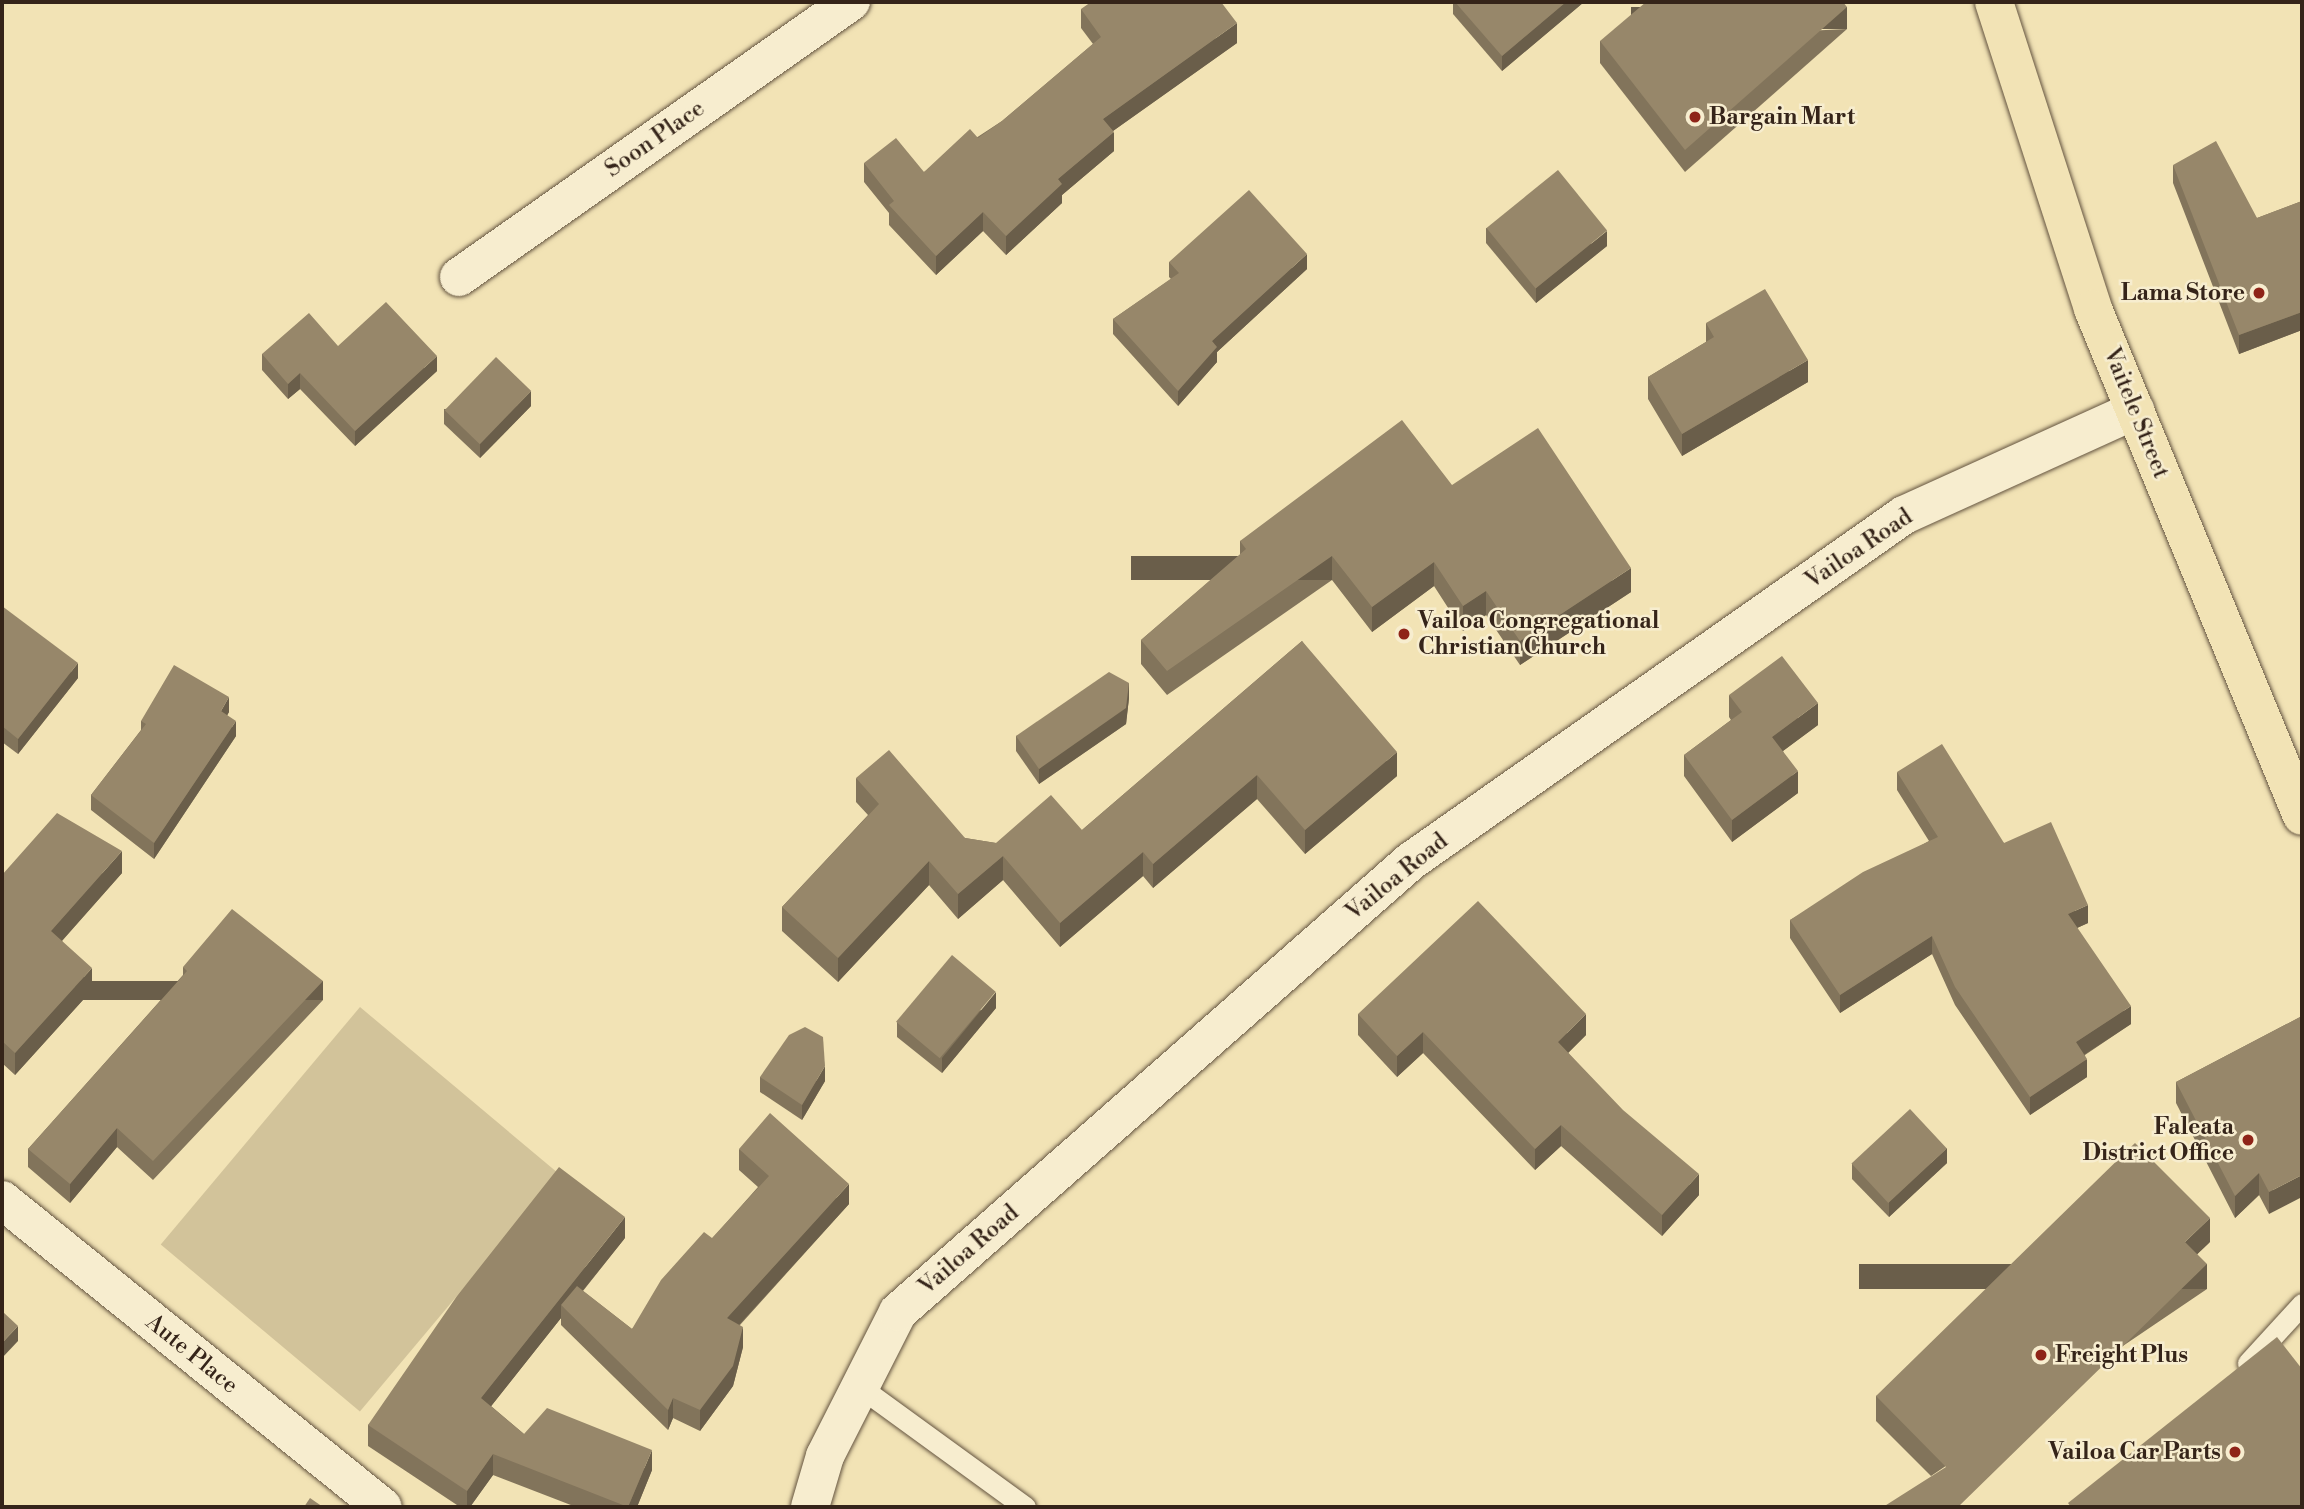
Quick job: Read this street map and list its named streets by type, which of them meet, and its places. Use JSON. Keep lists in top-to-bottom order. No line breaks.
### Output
{"streets":{"main road":["Soon Place","Vaitele Street","Vailoa Road","Aute Place"]},"crossings":[["Vaitele Street","Vailoa Road"]],"places":["Bargain Mart","Lama Store","Vailoa Congregational Christian Church","Faleata District Office","Freight Plus","Vailoa Car Parts"]}
